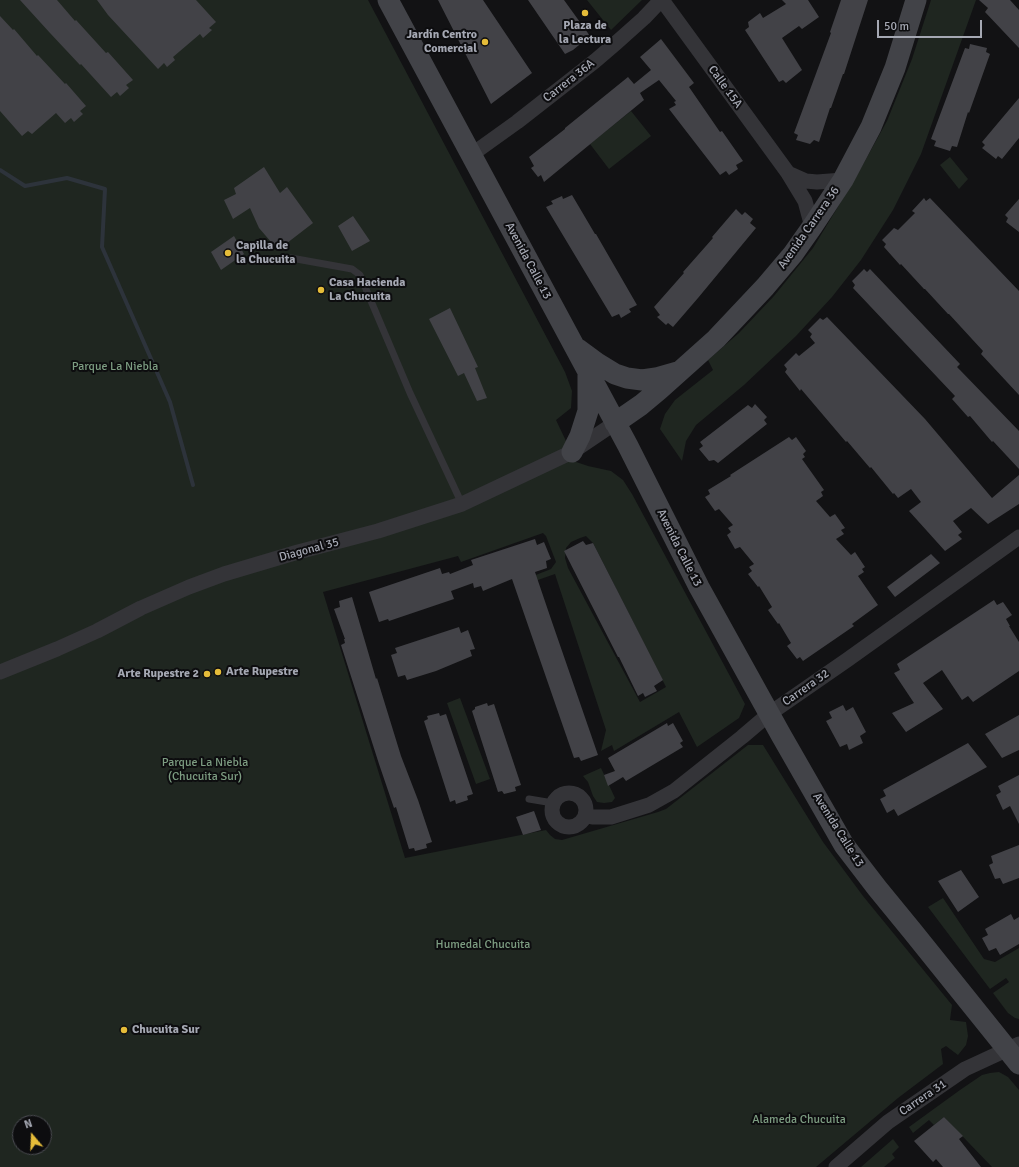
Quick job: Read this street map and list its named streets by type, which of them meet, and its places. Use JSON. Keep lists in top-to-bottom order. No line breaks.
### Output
{"streets":{"main road":["Avenida Carrera 36","Avenida Calle 13"],"street":["Carrera 36A","Calle 15A","Diagonal 35","Carrera 32","Carrera 31"]},"crossings":[["Carrera 36A","Calle 15A"],["Carrera 36A","Avenida Calle 13"],["Calle 15A","Avenida Carrera 36"],["Avenida Carrera 36","Avenida Calle 13"],["Avenida Carrera 36","Diagonal 35"],["Avenida Calle 13","Diagonal 35"],["Avenida Calle 13","Carrera 32"],["Avenida Calle 13","Carrera 31"]],"parks":["Parque La Niebla","Parque La Niebla (Chucuita Sur)","Humedal Chucuita","Alameda Chucuita"],"places":["Plaza de la Lectura","Jardín Centro Comercial","Capilla de la Chucuita","Casa Hacienda La Chucuita","Arte Rupestre","Arte Rupestre 2","Chucuita Sur"],"scale_bar":"50 m","north":"top"}
